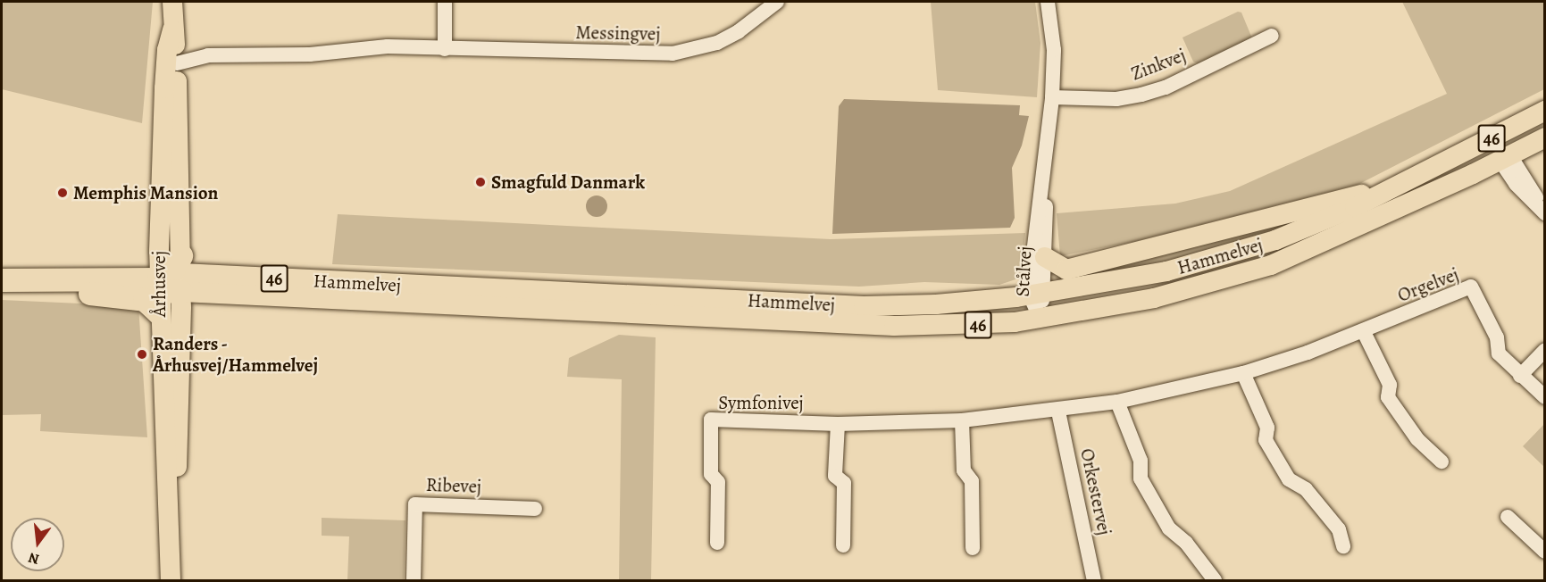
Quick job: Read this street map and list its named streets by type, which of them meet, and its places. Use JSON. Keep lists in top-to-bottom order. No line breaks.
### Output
{"streets":{"highway":["46","Hammelvej"],"main road":["Århusvej"],"street":["Messingvej","Zinkvej","Stålvej","Orgelvej","Symfonivej","Ribevej","Orkestervej"]},"crossings":[["Messingvej","Århusvej"],["Zinkvej","Stålvej"],["Hammelvej","Stålvej"],["Hammelvej","Århusvej"],["Orgelvej","Symfonivej"],["Orgelvej","Orkestervej"],["Symfonivej","Orkestervej"]],"places":["Smagfuld Danmark","Memphis Mansion","Randers - Århusvej/Hammelvej"],"north":"bottom"}
